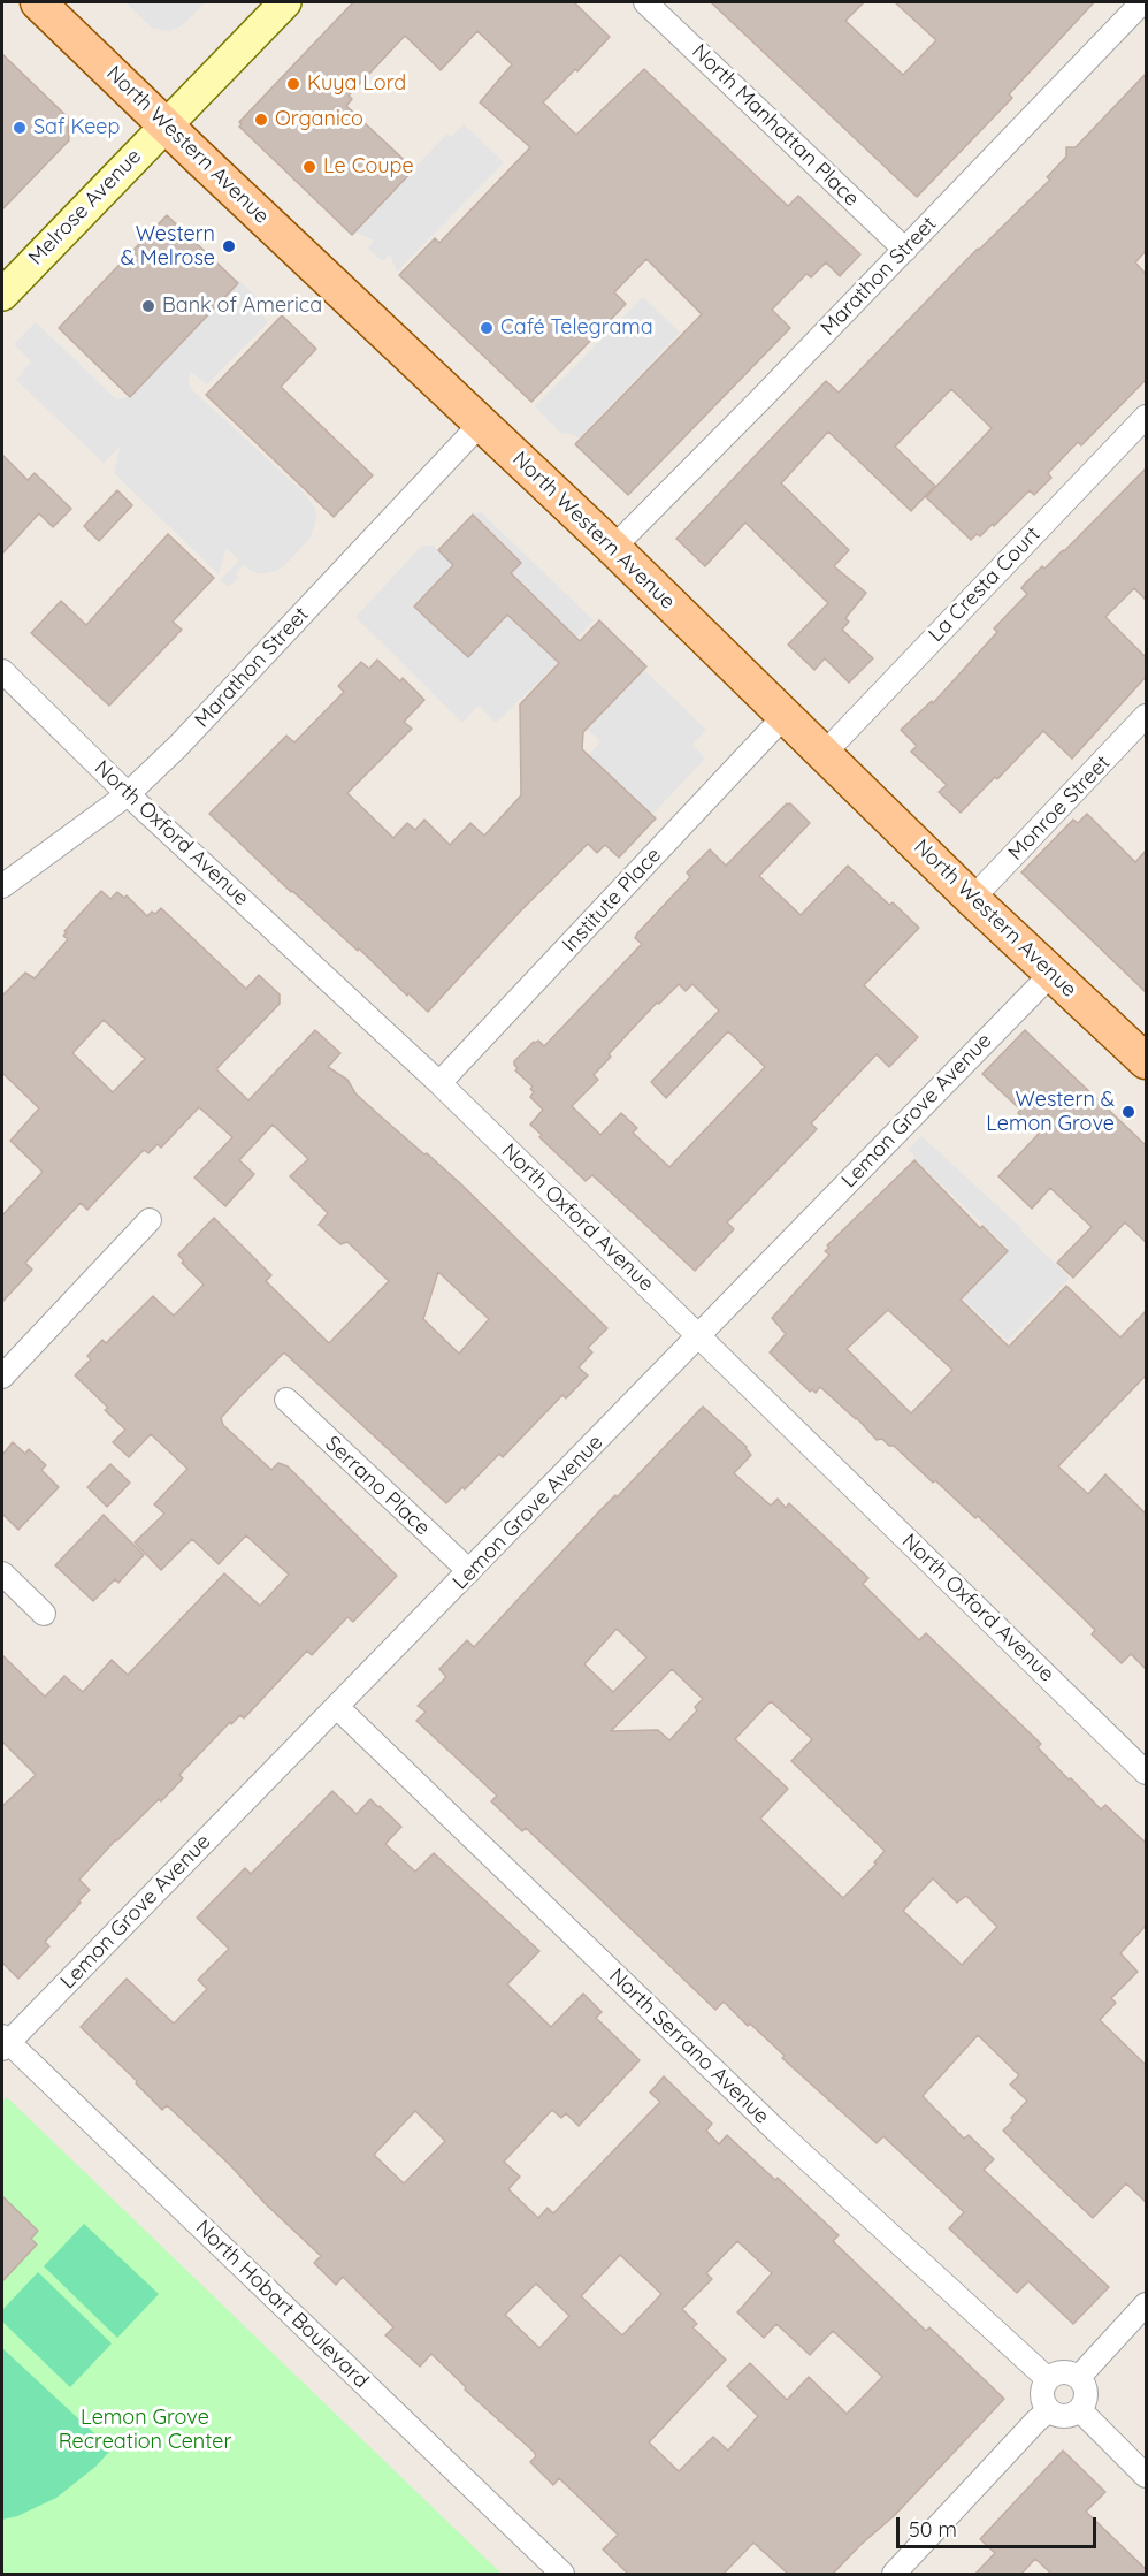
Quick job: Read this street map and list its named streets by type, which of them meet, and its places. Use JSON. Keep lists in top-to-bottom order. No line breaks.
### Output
{"streets":{"main road":["North Western Avenue","Melrose Avenue"],"street":["North Manhattan Place","Marathon Street","La Cresta Court","Monroe Street","North Oxford Avenue","Institute Place","Lemon Grove Avenue","Serrano Place","North Serrano Avenue","North Hobart Boulevard"]},"crossings":[["North Manhattan Place","Marathon Street"],["North Western Avenue","Melrose Avenue"],["North Western Avenue","Marathon Street"],["North Western Avenue","La Cresta Court"],["North Western Avenue","Monroe Street"],["North Western Avenue","Institute Place"],["North Western Avenue","Lemon Grove Avenue"],["Marathon Street","North Oxford Avenue"],["North Oxford Avenue","Institute Place"],["North Oxford Avenue","Lemon Grove Avenue"],["Lemon Grove Avenue","Serrano Place"],["Lemon Grove Avenue","North Serrano Avenue"],["Lemon Grove Avenue","North Hobart Boulevard"]],"parks":["Lemon Grove Recreation Center"],"places":["Kuya Lord","Organico","Saf Keep","Le Coupe","Western & Melrose","Bank of America","Café Telegrama","Western & Lemon Grove"],"scale_bar":"50 m"}
